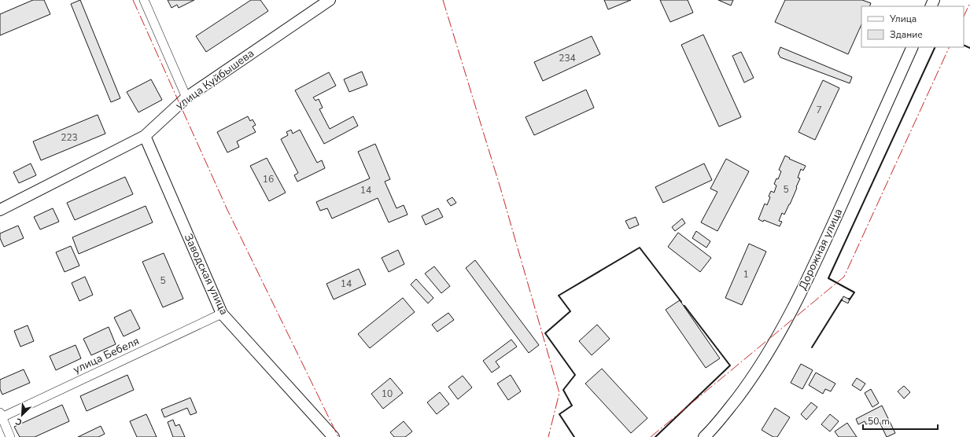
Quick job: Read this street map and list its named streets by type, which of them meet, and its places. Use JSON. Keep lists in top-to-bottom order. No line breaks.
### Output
{"streets":{"street":["улица Куйбышева","Дорожная улица","Заводская улица","улица Бебеля"]},"crossings":[["улица Куйбышева","Заводская улица"],["Заводская улица","улица Бебеля"]],"house_numbers":["234","7","223","16","5","14","1","5","14","10"],"legend":["Улица","Здание"],"scale_bar":"50 m","north":"bottom left"}
